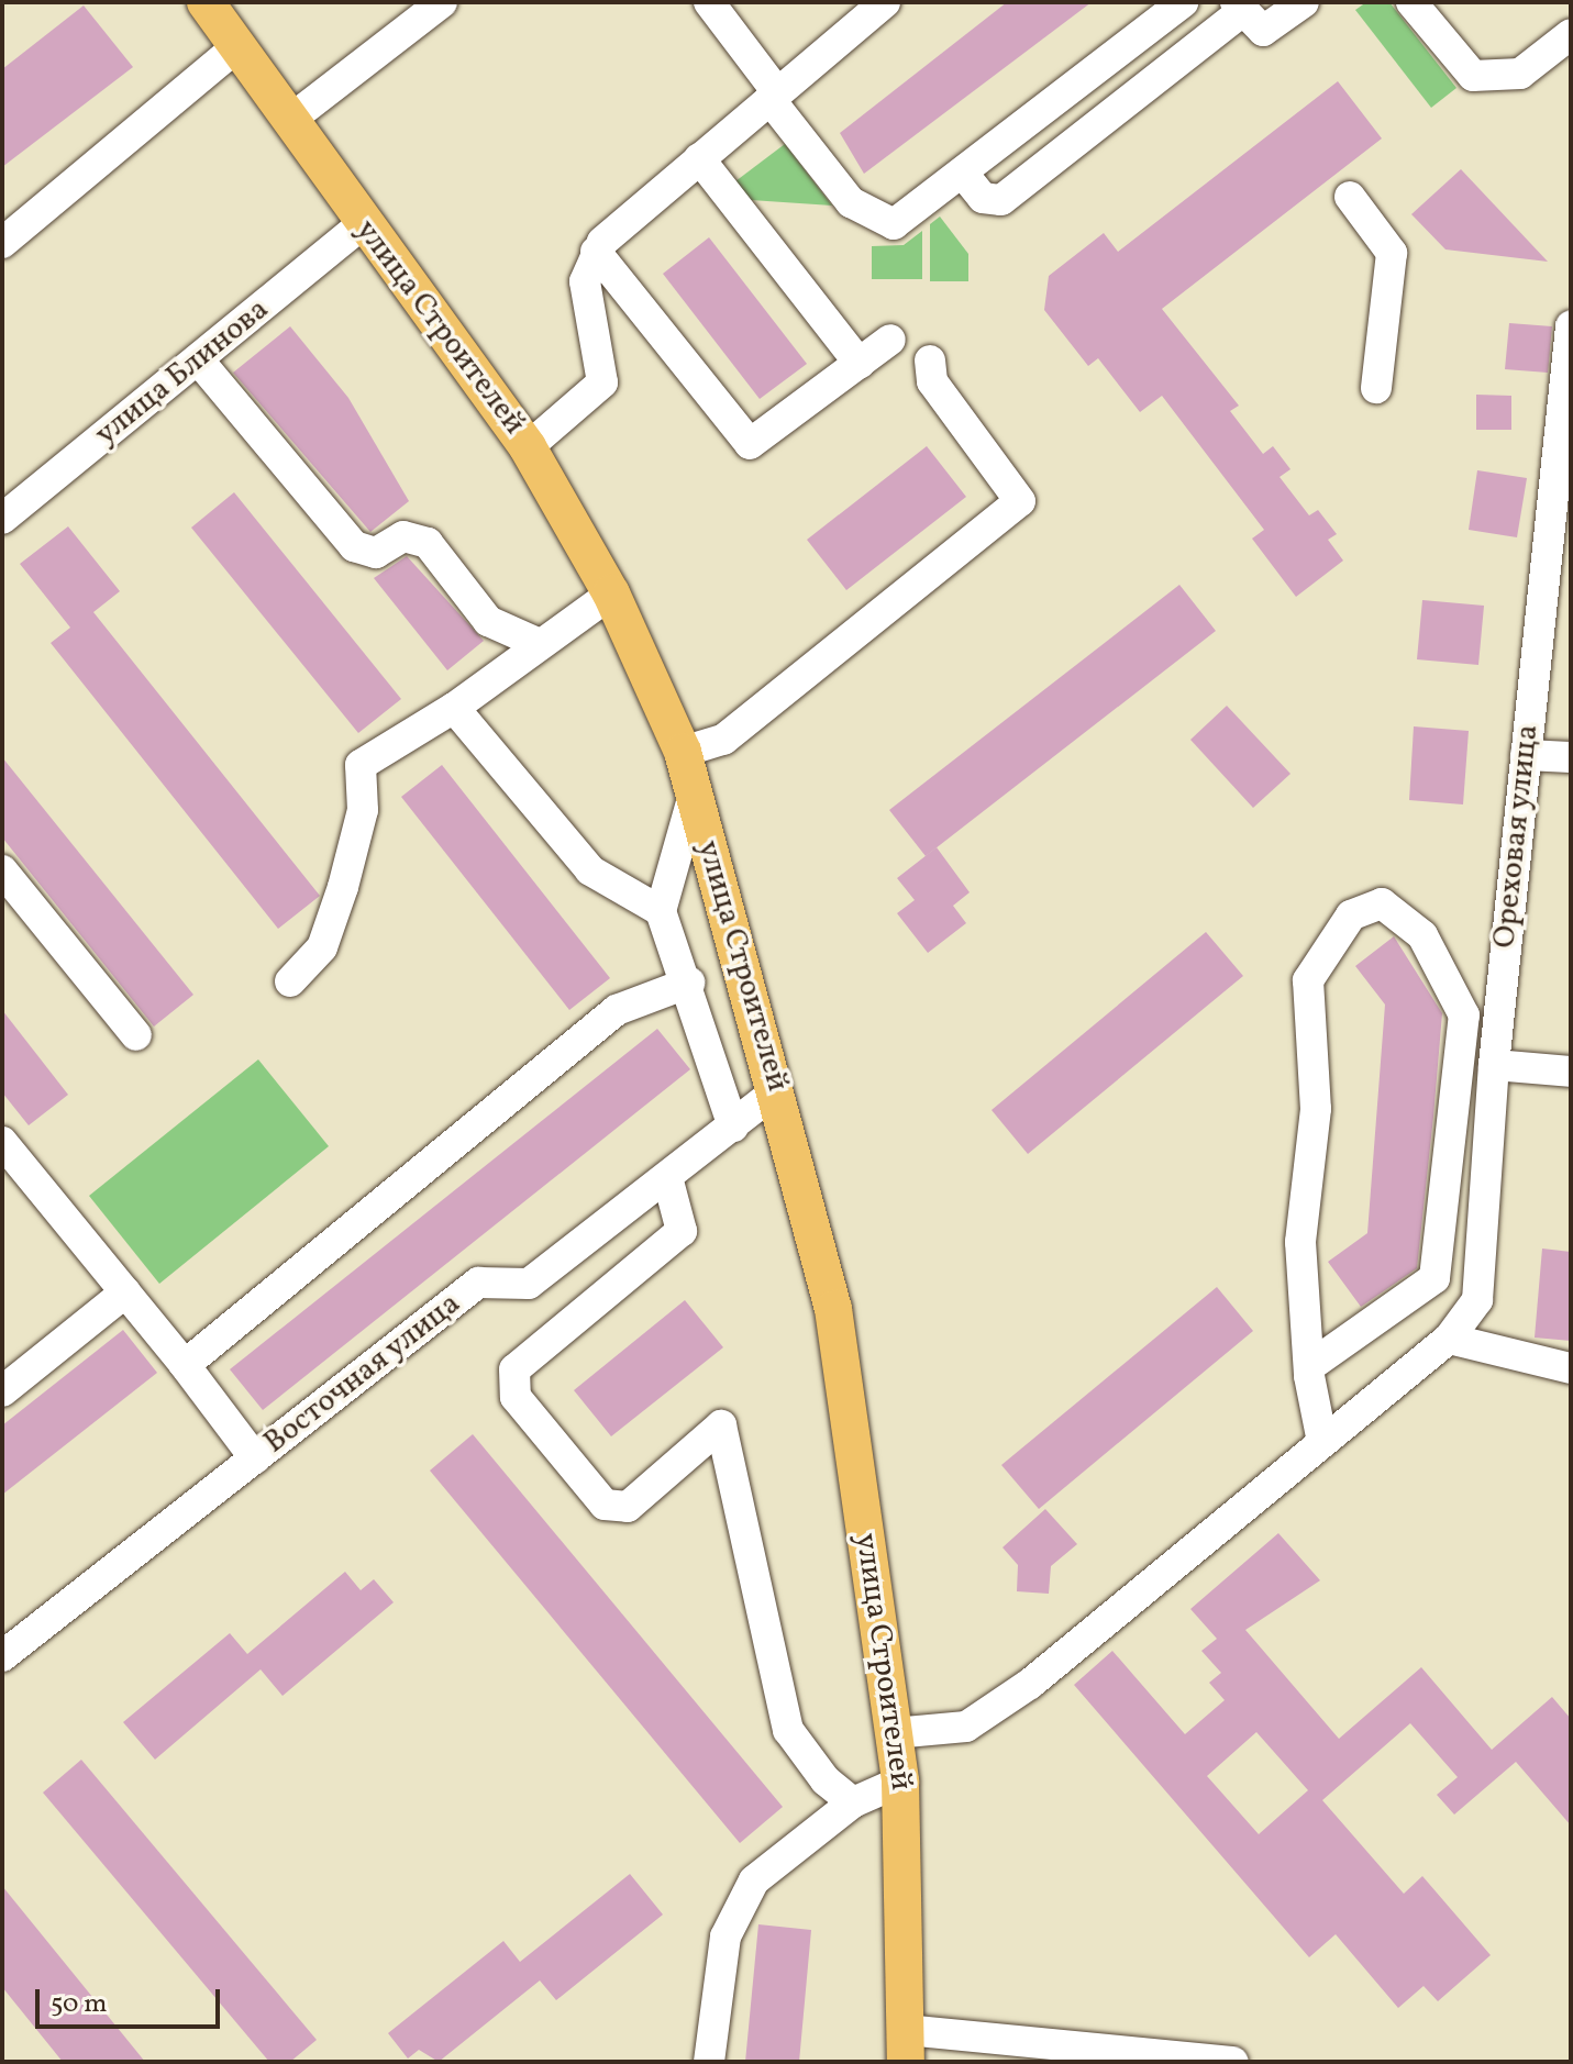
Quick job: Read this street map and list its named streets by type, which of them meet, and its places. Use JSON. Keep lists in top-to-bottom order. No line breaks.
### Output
{"streets":{"main road":["улица Строителей"],"street":["улица Блинова","Ореховая улица","Восточная улица"]},"crossings":[["улица Строителей","улица Блинова"],["улица Строителей","Ореховая улица"],["улица Строителей","Восточная улица"]],"scale_bar":"50 m"}
